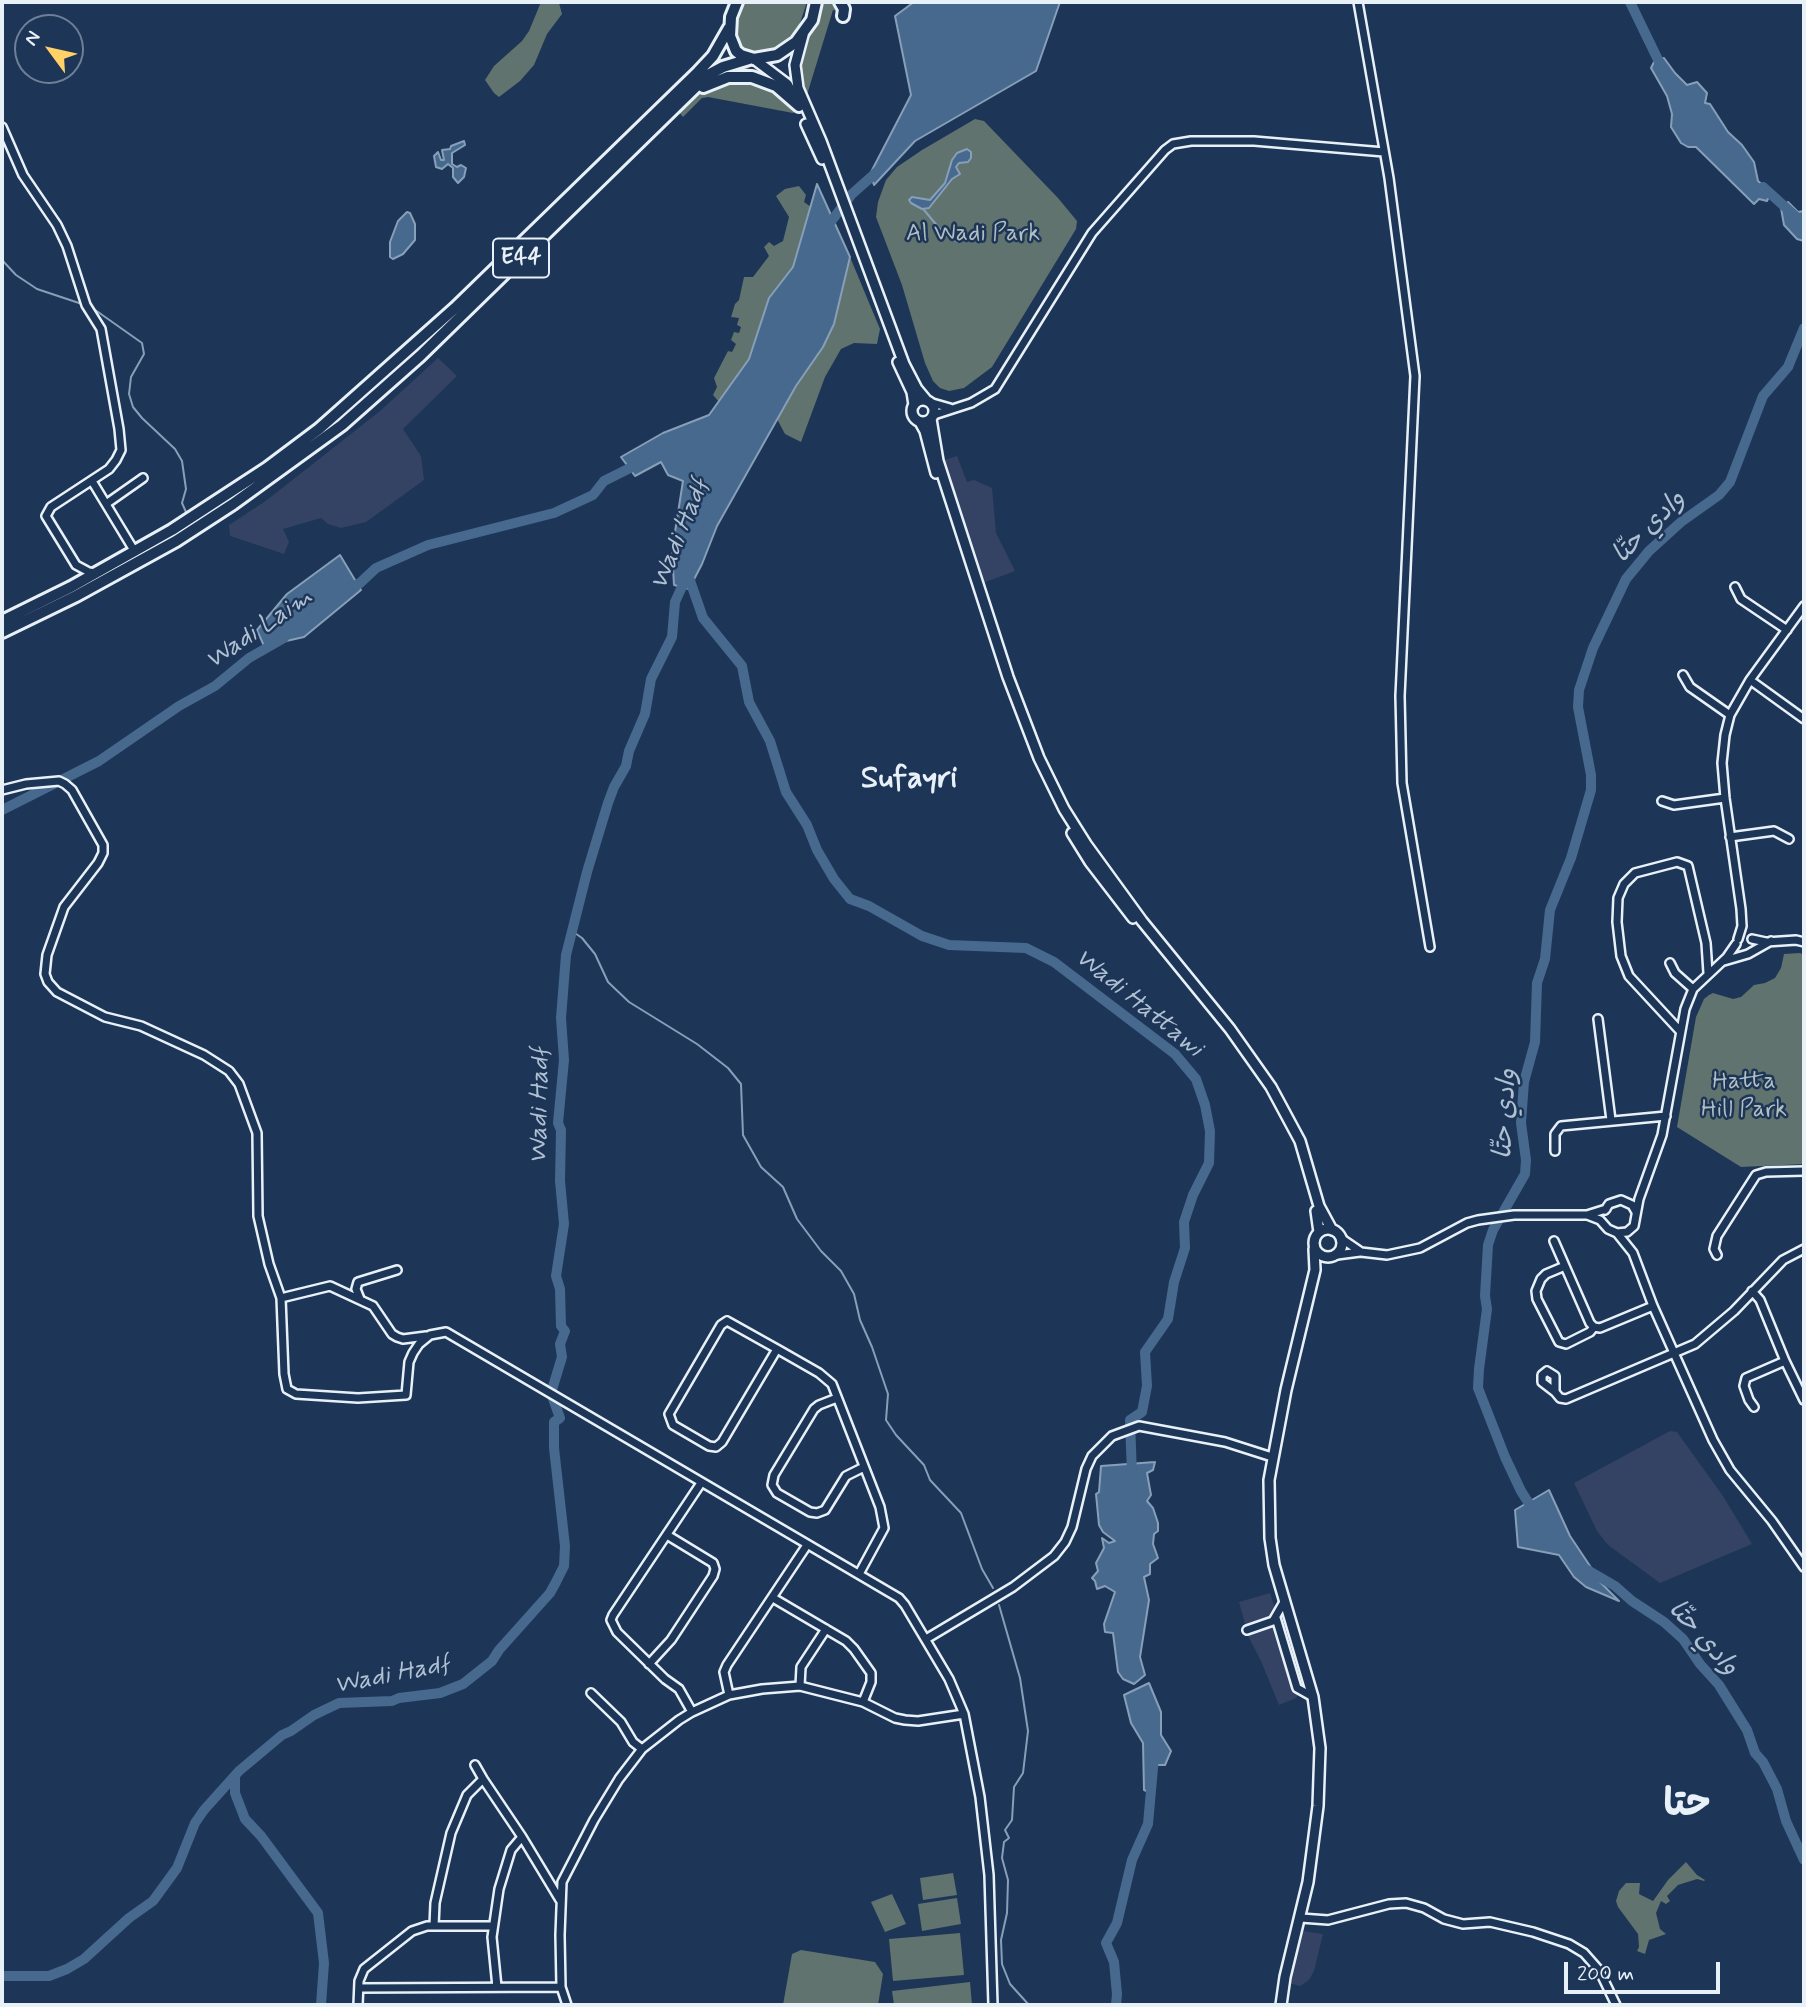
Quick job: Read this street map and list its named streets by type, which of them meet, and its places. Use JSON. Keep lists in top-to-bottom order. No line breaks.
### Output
{"streets":{"highway":["E44"]},"districts":["Sufayri","حتا"],"water":["وادي حتّا","Wadi Hadf","Wadi Laim","Wadi Hattawi"],"parks":["Al Wadi Park","Hatta Hill Park"],"scale_bar":"200 m","north":"top left"}
